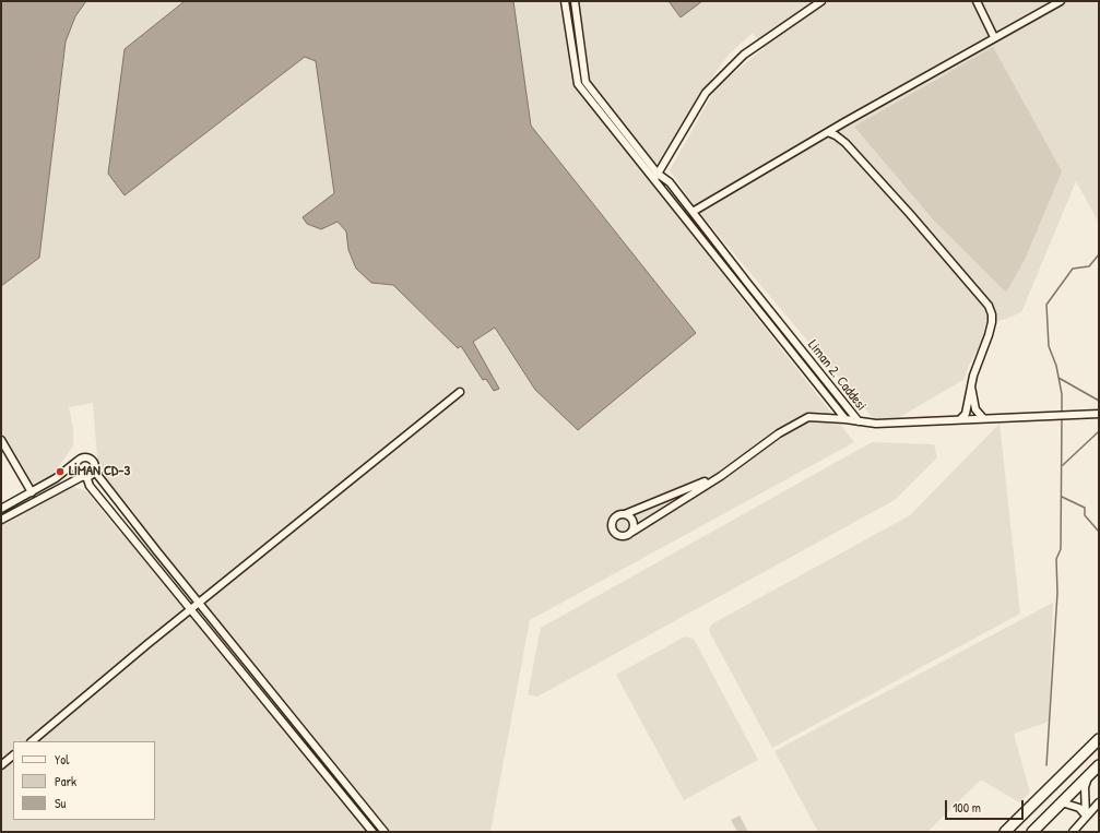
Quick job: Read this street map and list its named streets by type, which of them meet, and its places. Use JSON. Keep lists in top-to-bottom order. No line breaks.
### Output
{"streets":{"street":["Liman 2. Caddesi"]},"places":["LİMAN CD-3"],"legend":["Yol","Park","Su"],"scale_bar":"100 m"}
